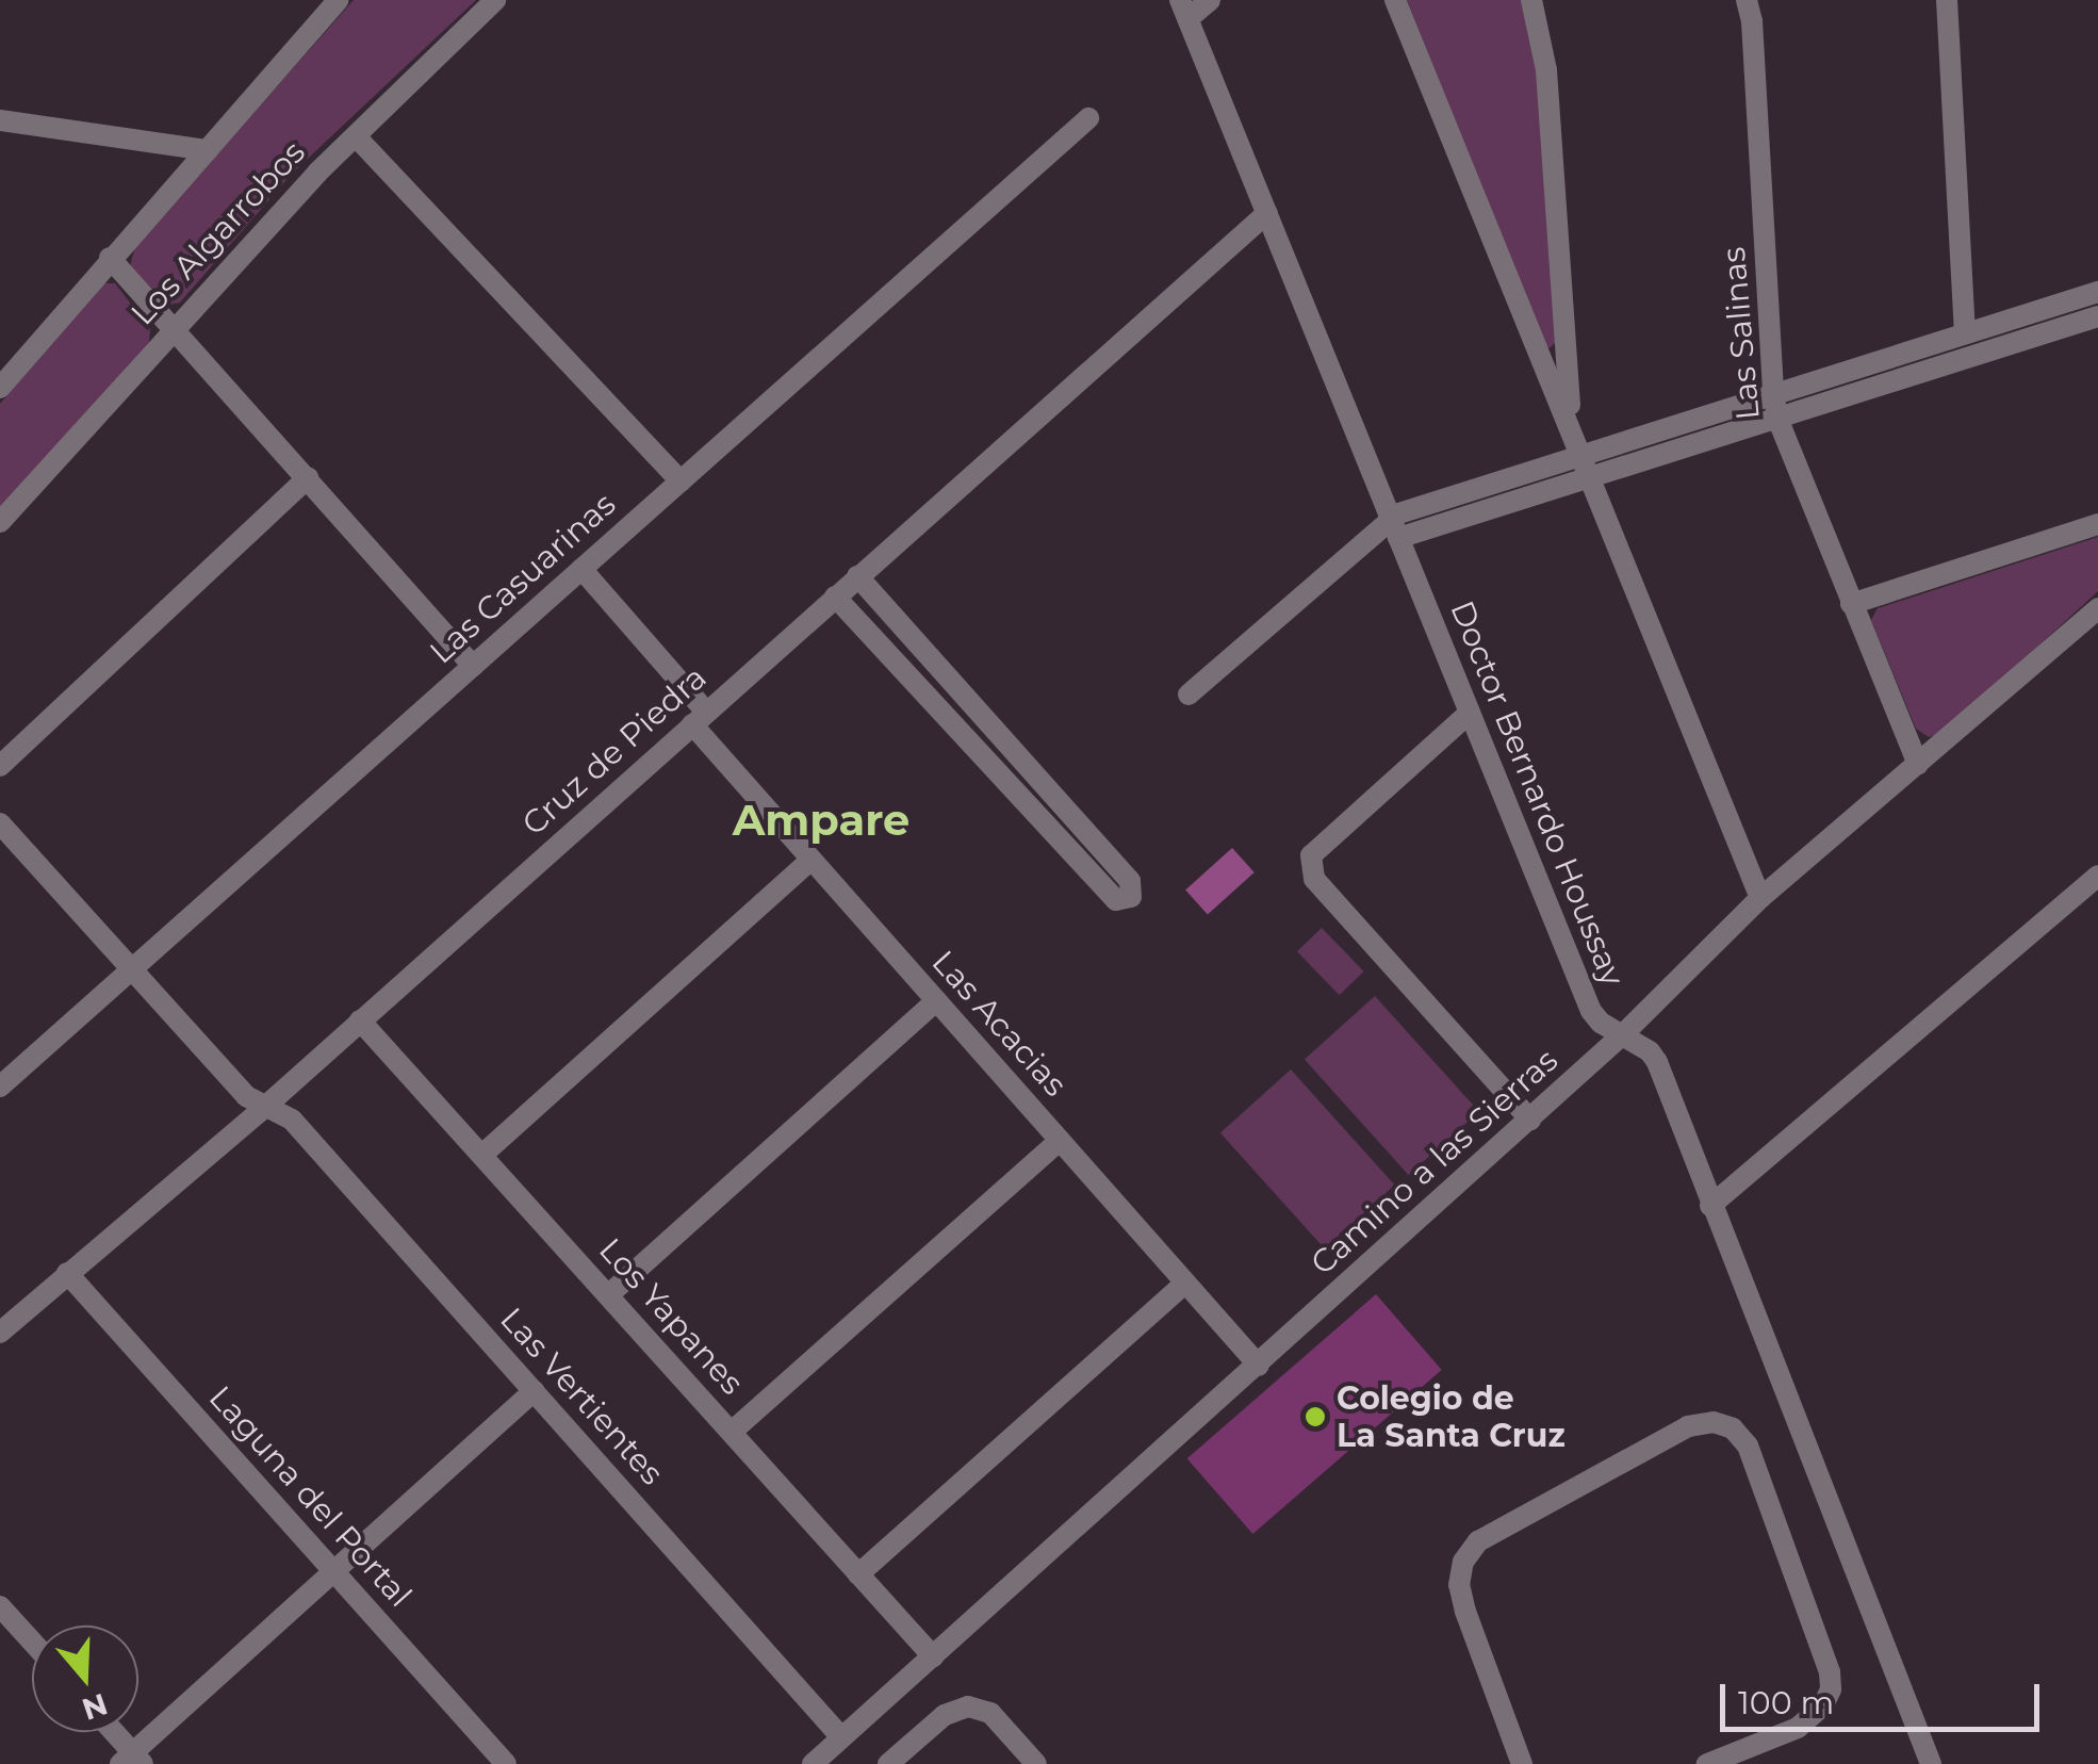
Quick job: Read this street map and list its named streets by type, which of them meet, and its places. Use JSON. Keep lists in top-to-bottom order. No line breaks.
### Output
{"streets":{"street":["Los Algarrobos","Las Salinas","Las Casuarinas","Cruz de Piedra","Doctor Bernardo Houssay","Las Acacias","Camino a las Sierras","Los Yapanes","Las Vertientes","Laguna del Portal"]},"crossings":[["Las Salinas","Camino a las Sierras"],["Las Casuarinas","Las Acacias"],["Las Casuarinas","Las Vertientes"],["Cruz de Piedra","Doctor Bernardo Houssay"],["Cruz de Piedra","Las Acacias"],["Cruz de Piedra","Los Yapanes"],["Cruz de Piedra","Las Vertientes"],["Cruz de Piedra","Laguna del Portal"],["Doctor Bernardo Houssay","Camino a las Sierras"],["Las Acacias","Camino a las Sierras"],["Camino a las Sierras","Los Yapanes"],["Camino a las Sierras","Las Vertientes"]],"districts":["Ampare"],"places":["Colegio de La Santa Cruz"],"scale_bar":"100 m","north":"bottom"}
